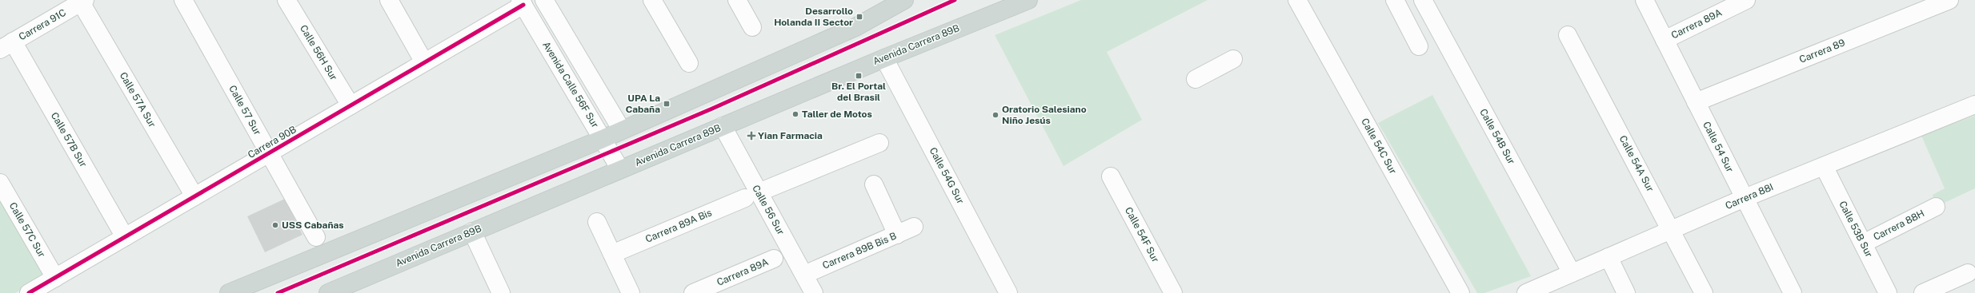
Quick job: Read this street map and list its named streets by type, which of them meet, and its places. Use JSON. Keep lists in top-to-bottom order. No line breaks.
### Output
{"streets":{"main road":["Avenida Carrera 89B"],"street":["Carrera 89A","Carrera 91C","Carrera 89","Calle 56H Sur","Avenida Calle 56F Sur","Calle 57A Sur","Calle 57 Sur","Calle 54B Sur","Calle 57B Sur","Carrera 90B","Calle 54C Sur","Calle 54 Sur","Calle 54A Sur","Calle 54G Sur","Carrera 88I","Calle 56 Sur","Carrera 88H","Carrera 89A Bis","Calle 53B Sur","Calle 57C Sur","Calle 54F Sur","Carrera 89B Bis B"]},"crossings":[["Carrera 89A","Calle 54 Sur"],["Carrera 91C","Calle 57A Sur"],["Carrera 91C","Calle 57B Sur"],["Avenida Carrera 89B","Avenida Calle 56F Sur"],["Avenida Carrera 89B","Calle 54G Sur"],["Avenida Carrera 89B","Calle 56 Sur"],["Carrera 89","Calle 54 Sur"],["Calle 56H Sur","Carrera 90B"],["Avenida Calle 56F Sur","Carrera 90B"],["Calle 57A Sur","Carrera 90B"],["Calle 57 Sur","Carrera 90B"],["Calle 54B Sur","Carrera 88I"],["Calle 57B Sur","Carrera 90B"],["Carrera 90B","Calle 57C Sur"],["Calle 54 Sur","Carrera 88I"],["Calle 54A Sur","Carrera 88I"],["Carrera 88I","Calle 53B Sur"],["Calle 56 Sur","Carrera 89A Bis"],["Calle 56 Sur","Carrera 89B Bis B"],["Carrera 88H","Calle 53B Sur"]],"places":{"transit":["Desarrollo Holanda II Sector","Br. El Portal del Brasil","UPA La Cabaña"],"other":["Taller de Motos","Oratorio Salesiano Niño Jesús","USS Cabañas"],"health":["Yian Farmacia"]}}
